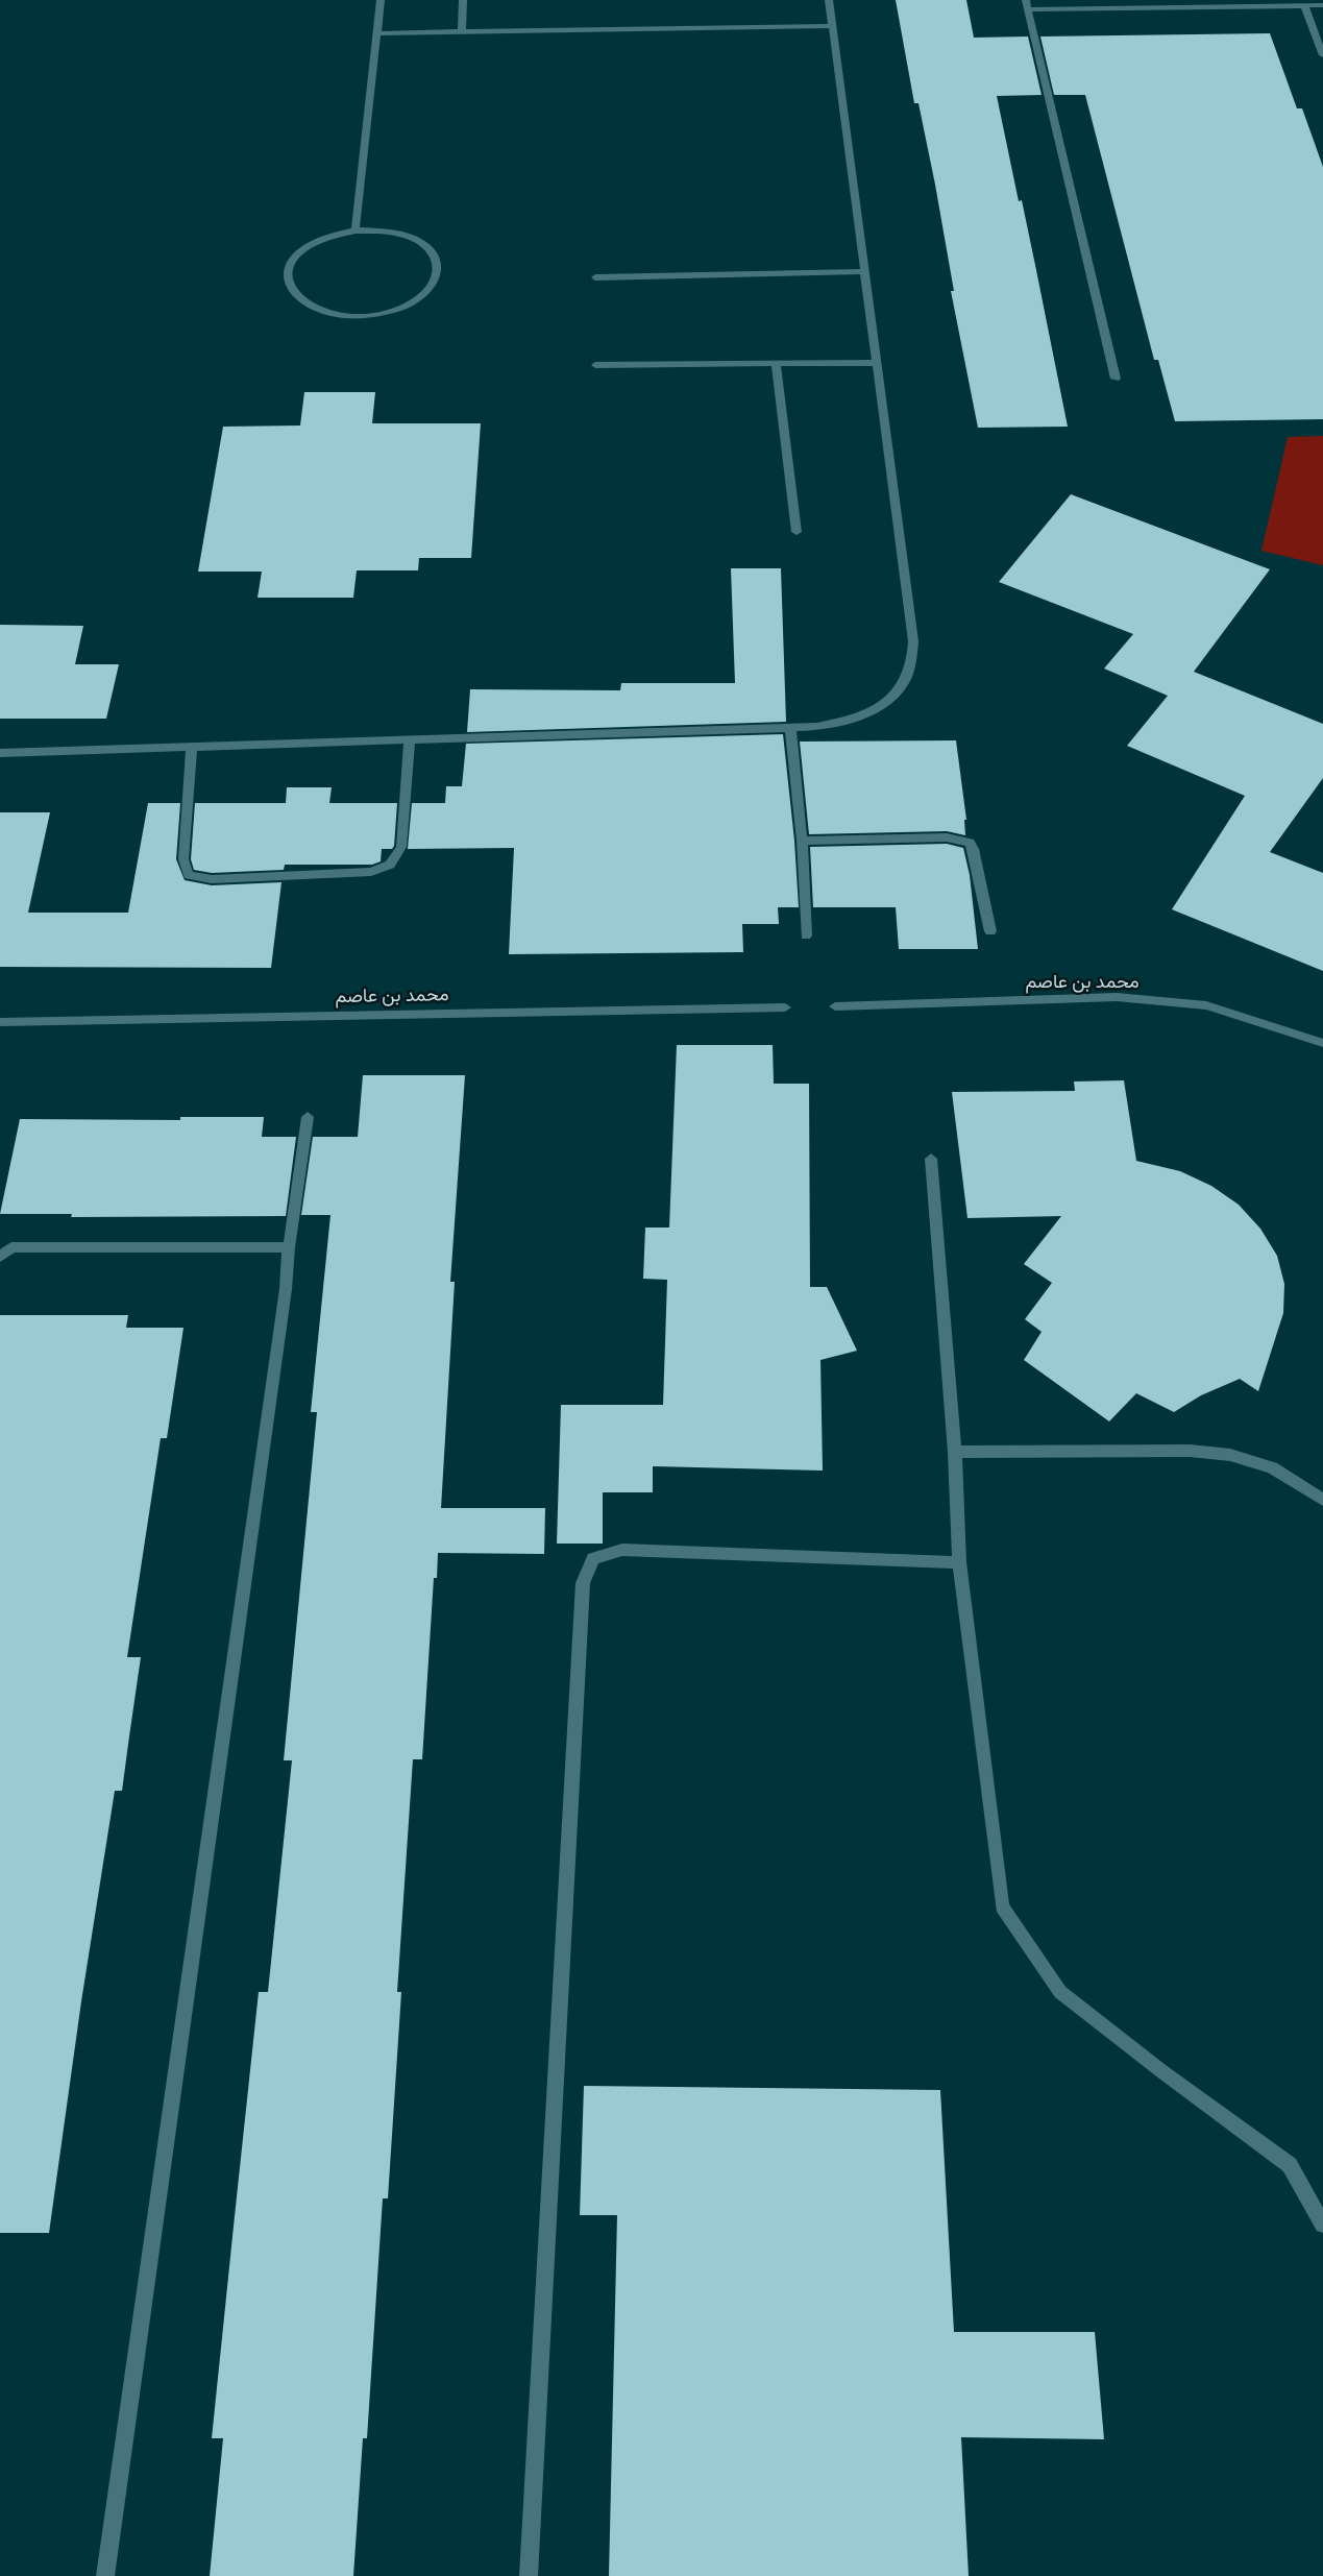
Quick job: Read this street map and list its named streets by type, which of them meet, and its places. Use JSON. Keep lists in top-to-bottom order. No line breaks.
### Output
{"streets":{"street":["محمد بن عاصم"]}}
